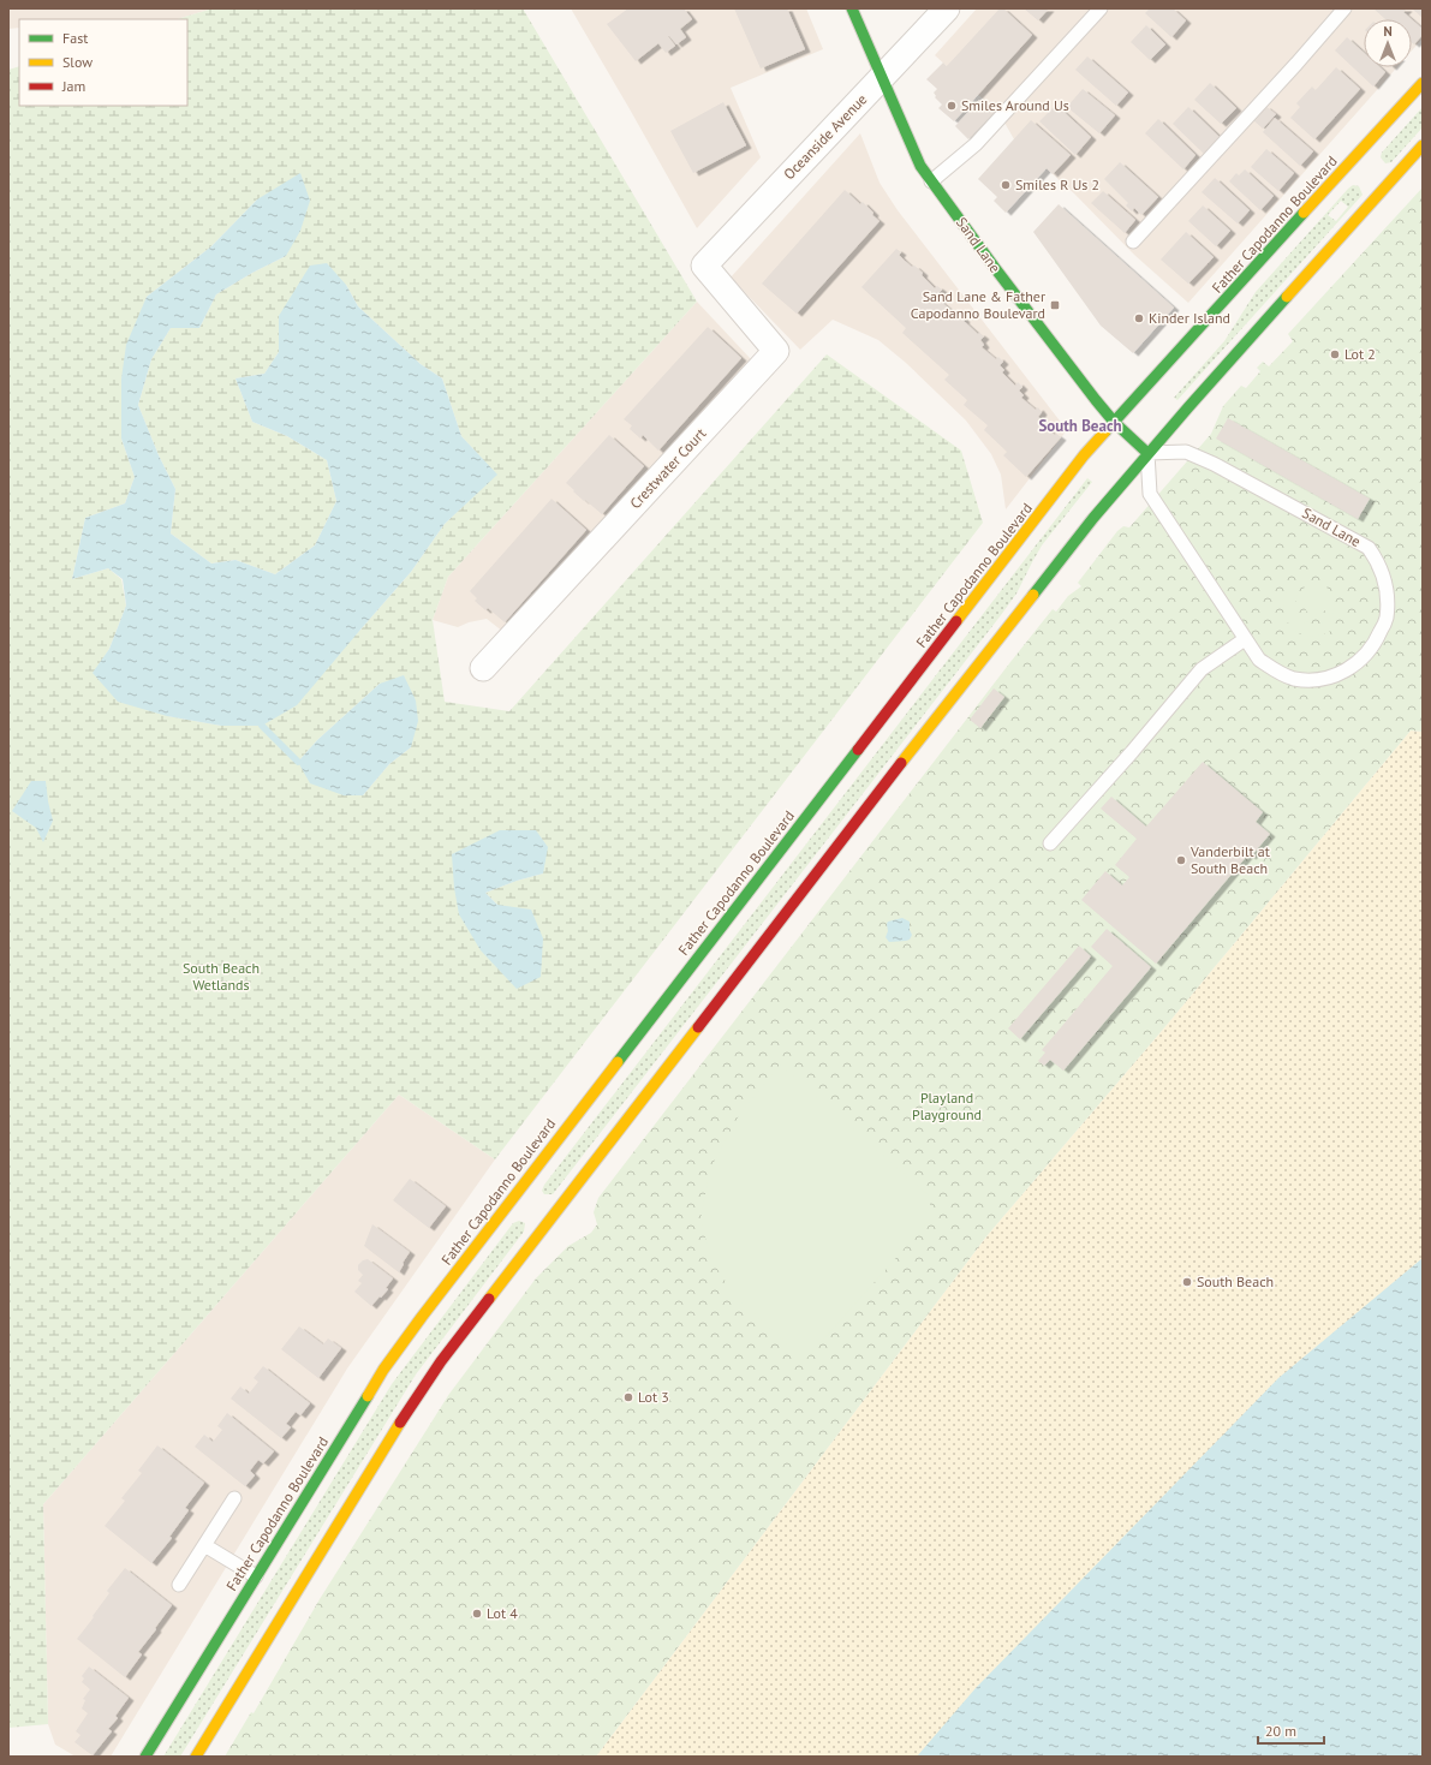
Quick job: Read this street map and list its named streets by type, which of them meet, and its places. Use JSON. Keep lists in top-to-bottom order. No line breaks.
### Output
{"streets":{"main road":["Father Capodanno Boulevard","Sand Lane"],"street":["Oceanside Avenue","Crestwater Court"]},"crossings":[["Oceanside Avenue","Sand Lane"],["Oceanside Avenue","Crestwater Court"],["Father Capodanno Boulevard","Sand Lane"]],"districts":["South Beach"],"parks":["South Beach Wetlands","Playland Playground"],"places":{"other":["Smiles Around Us","Smiles R Us 2","Kinder Island","Lot 2","Vanderbilt at South Beach","South Beach","Lot 3","Lot 4"],"transit":["Sand Lane & Father Capodanno Boulevard"]},"legend":["Fast","Slow","Jam"],"scale_bar":"20 m","north":"top"}
